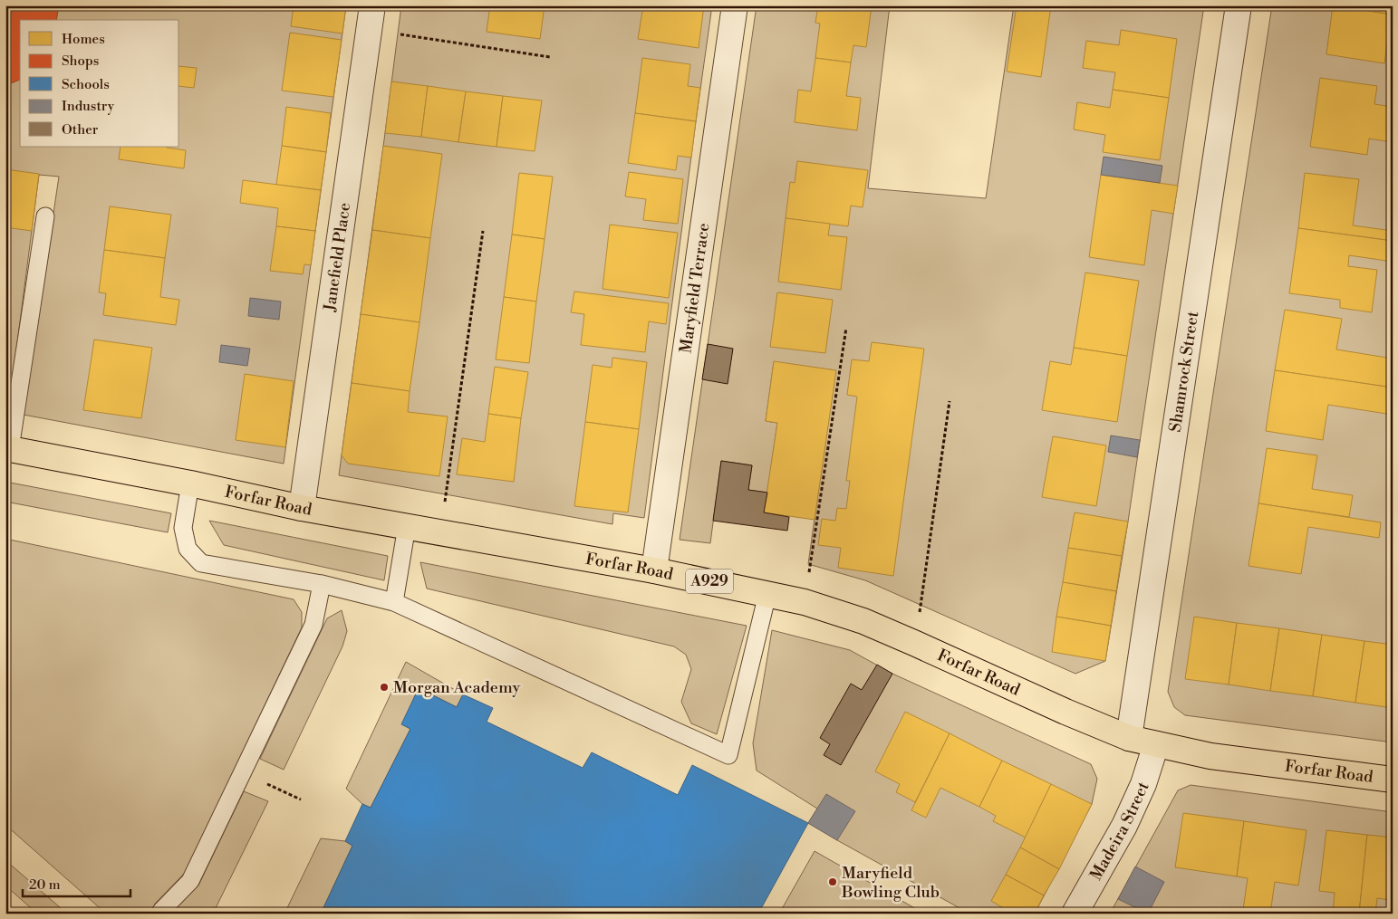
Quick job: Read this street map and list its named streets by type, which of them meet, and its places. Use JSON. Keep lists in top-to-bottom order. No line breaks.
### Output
{"streets":{"main road":["Forfar Road","A929"],"street":["Janefield Place","Maryfield Terrace","Shamrock Street","Madeira Street"]},"crossings":[["Janefield Place","Forfar Road"],["Maryfield Terrace","Forfar Road"],["Shamrock Street","Forfar Road"],["Forfar Road","Madeira Street"]],"places":["Morgan Academy","Maryfield Bowling Club"],"legend":["Homes","Shops","Schools","Industry","Other"],"scale_bar":"20 m"}
